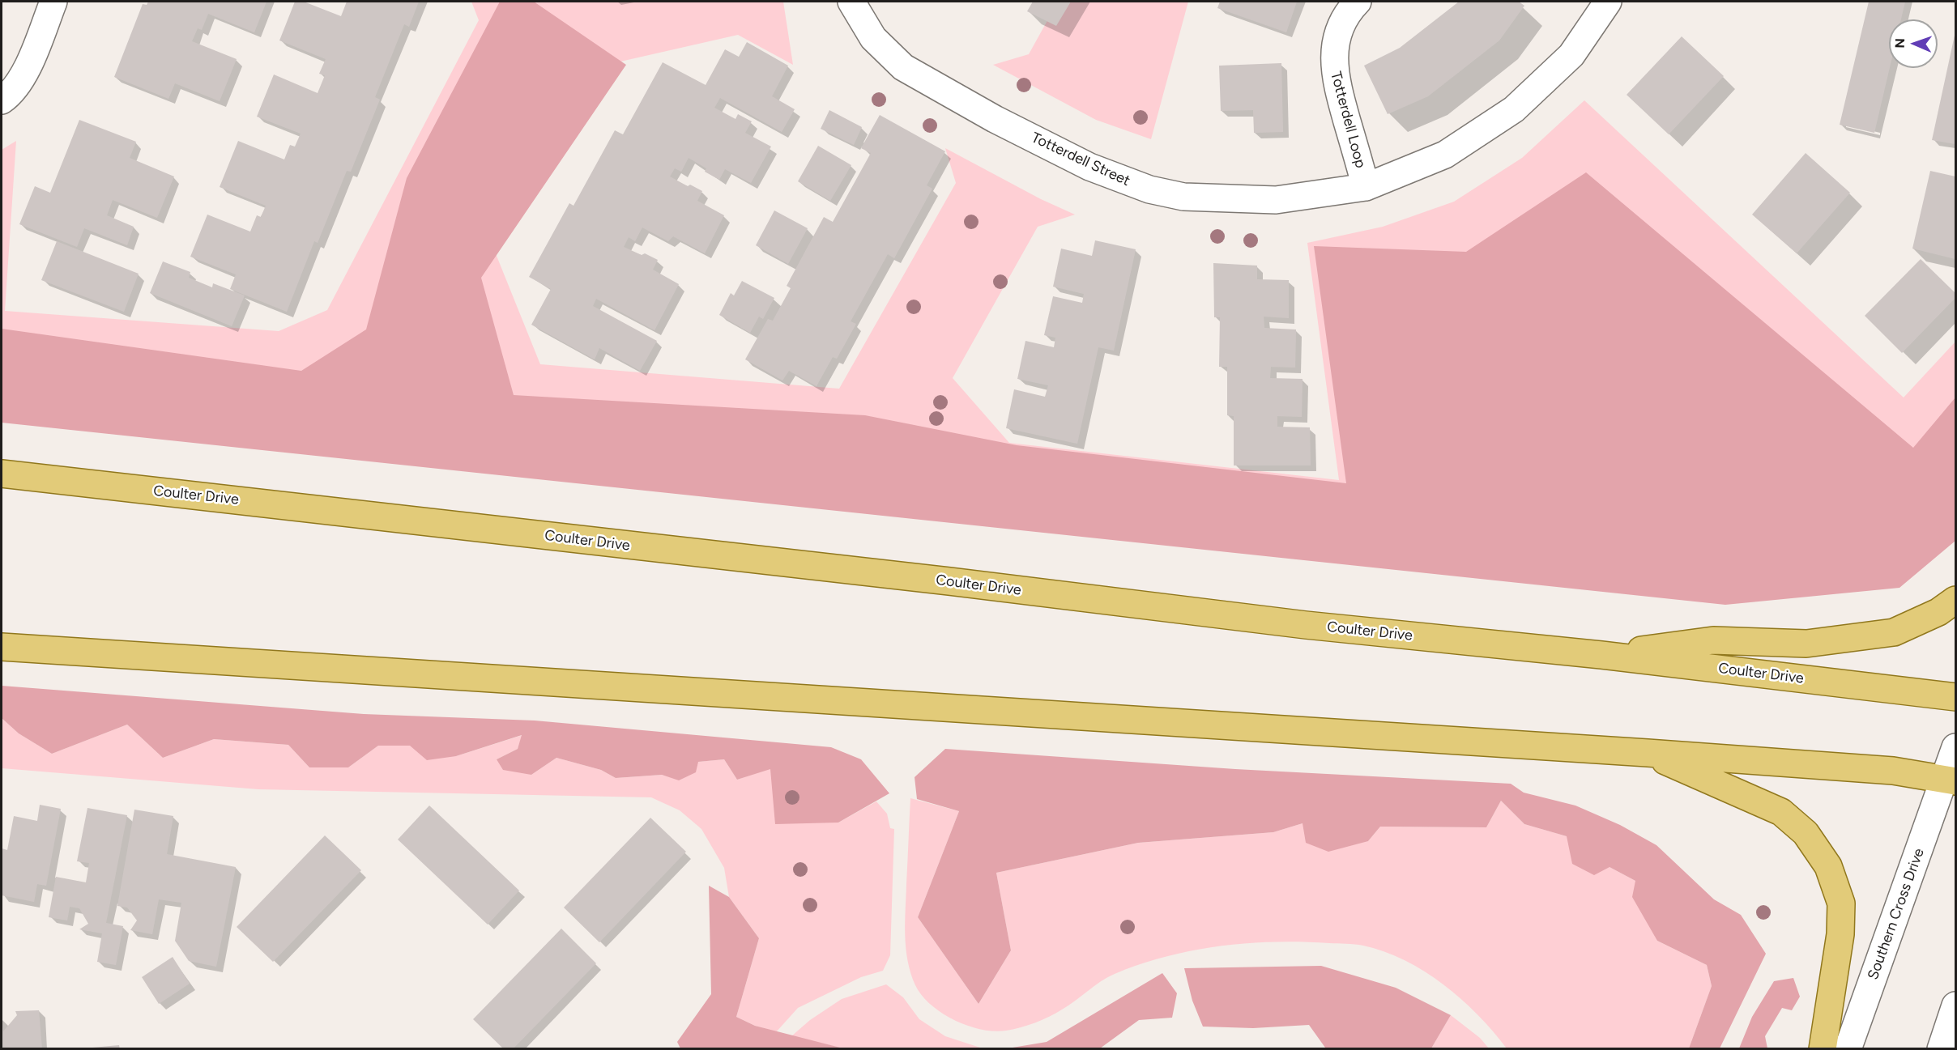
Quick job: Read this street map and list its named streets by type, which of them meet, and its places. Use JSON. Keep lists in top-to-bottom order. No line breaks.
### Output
{"streets":{"main road":["Coulter Drive"],"street":["Totterdell Loop","Totterdell Street","Southern Cross Drive"]},"crossings":[["Totterdell Loop","Totterdell Street"]],"north":"left"}
